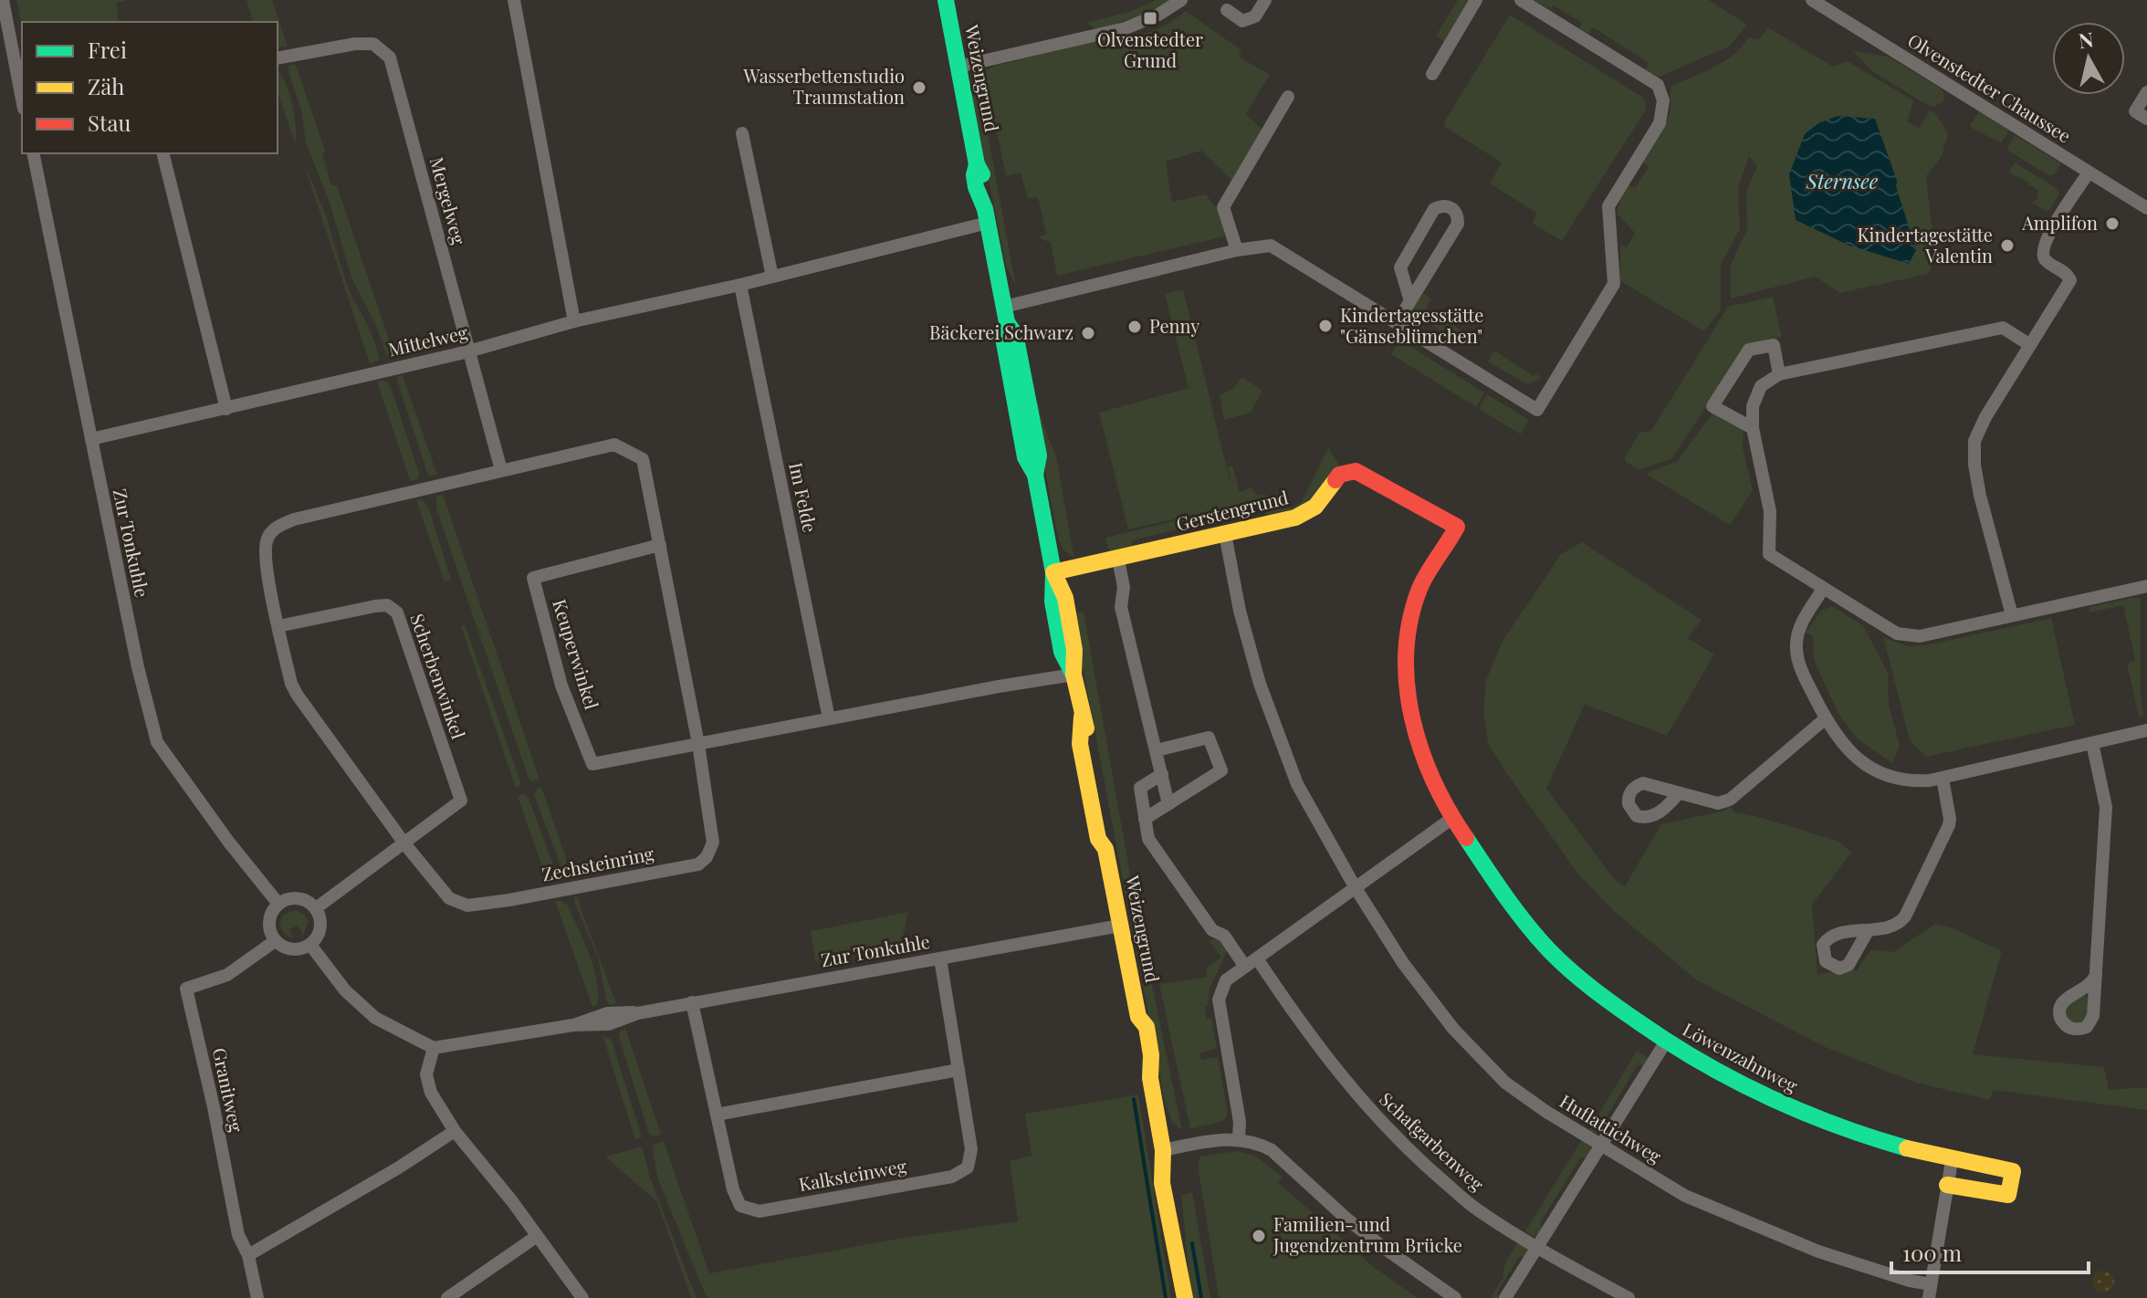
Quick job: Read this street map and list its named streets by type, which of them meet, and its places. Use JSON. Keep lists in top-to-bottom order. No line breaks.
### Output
{"streets":{"street":["Weizengrund","Olvenstedter Chaussee","Mergelweg","Mittelweg","Im Felde","Gerstengrund","Zur Tonkuhle","Keuperwinkel","Scherbenwinkel","Zechsteinring","Löwenzahnweg","Granitweg","Huflattichweg","Schafgarbenweg","Kalksteinweg"]},"crossings":[["Weizengrund","Mittelweg"],["Weizengrund","Gerstengrund"],["Weizengrund","Zur Tonkuhle"],["Mergelweg","Mittelweg"],["Mergelweg","Zechsteinring"],["Mittelweg","Im Felde"],["Mittelweg","Zur Tonkuhle"],["Gerstengrund","Löwenzahnweg"],["Gerstengrund","Huflattichweg"],["Zur Tonkuhle","Granitweg"],["Zur Tonkuhle","Kalksteinweg"],["Keuperwinkel","Zechsteinring"],["Scherbenwinkel","Zechsteinring"]],"water":["Sternsee"],"places":{"transit":["Olvenstedter Grund"],"other":["Wasserbettenstudio Traumstation","Amplifon","Kindertagestätte Valentin","Kindertagesstätte \"Gänseblümchen\"","Penny","Bäckerei Schwarz","Familien- und Jugendzentrum Brücke"]},"legend":["Frei","Zäh","Stau"],"scale_bar":"100 m","north":"top"}
